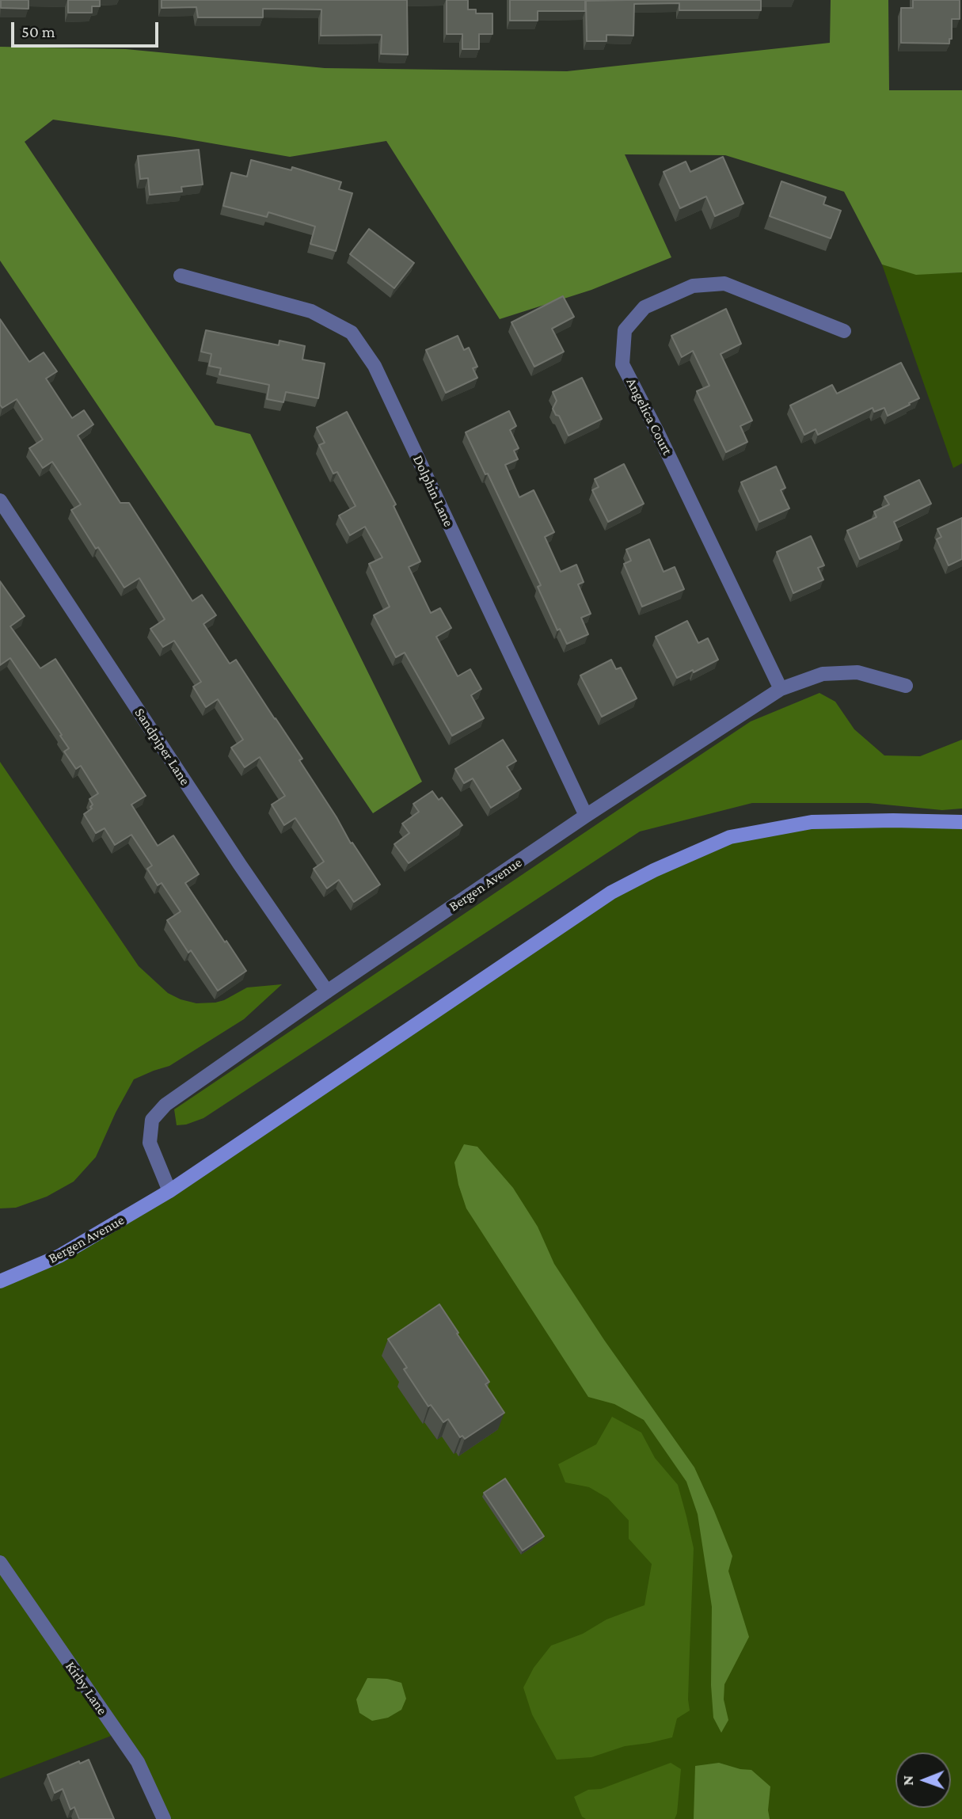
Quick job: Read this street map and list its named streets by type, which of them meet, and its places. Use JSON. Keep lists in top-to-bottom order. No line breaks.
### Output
{"streets":{"main road":["Bergen Avenue"],"street":["Angelica Court","Dolphin Lane","Sandpiper Lane","Kirby Lane"]},"crossings":[["Angelica Court","Bergen Avenue"],["Dolphin Lane","Bergen Avenue"],["Sandpiper Lane","Bergen Avenue"]],"scale_bar":"50 m","north":"left"}
